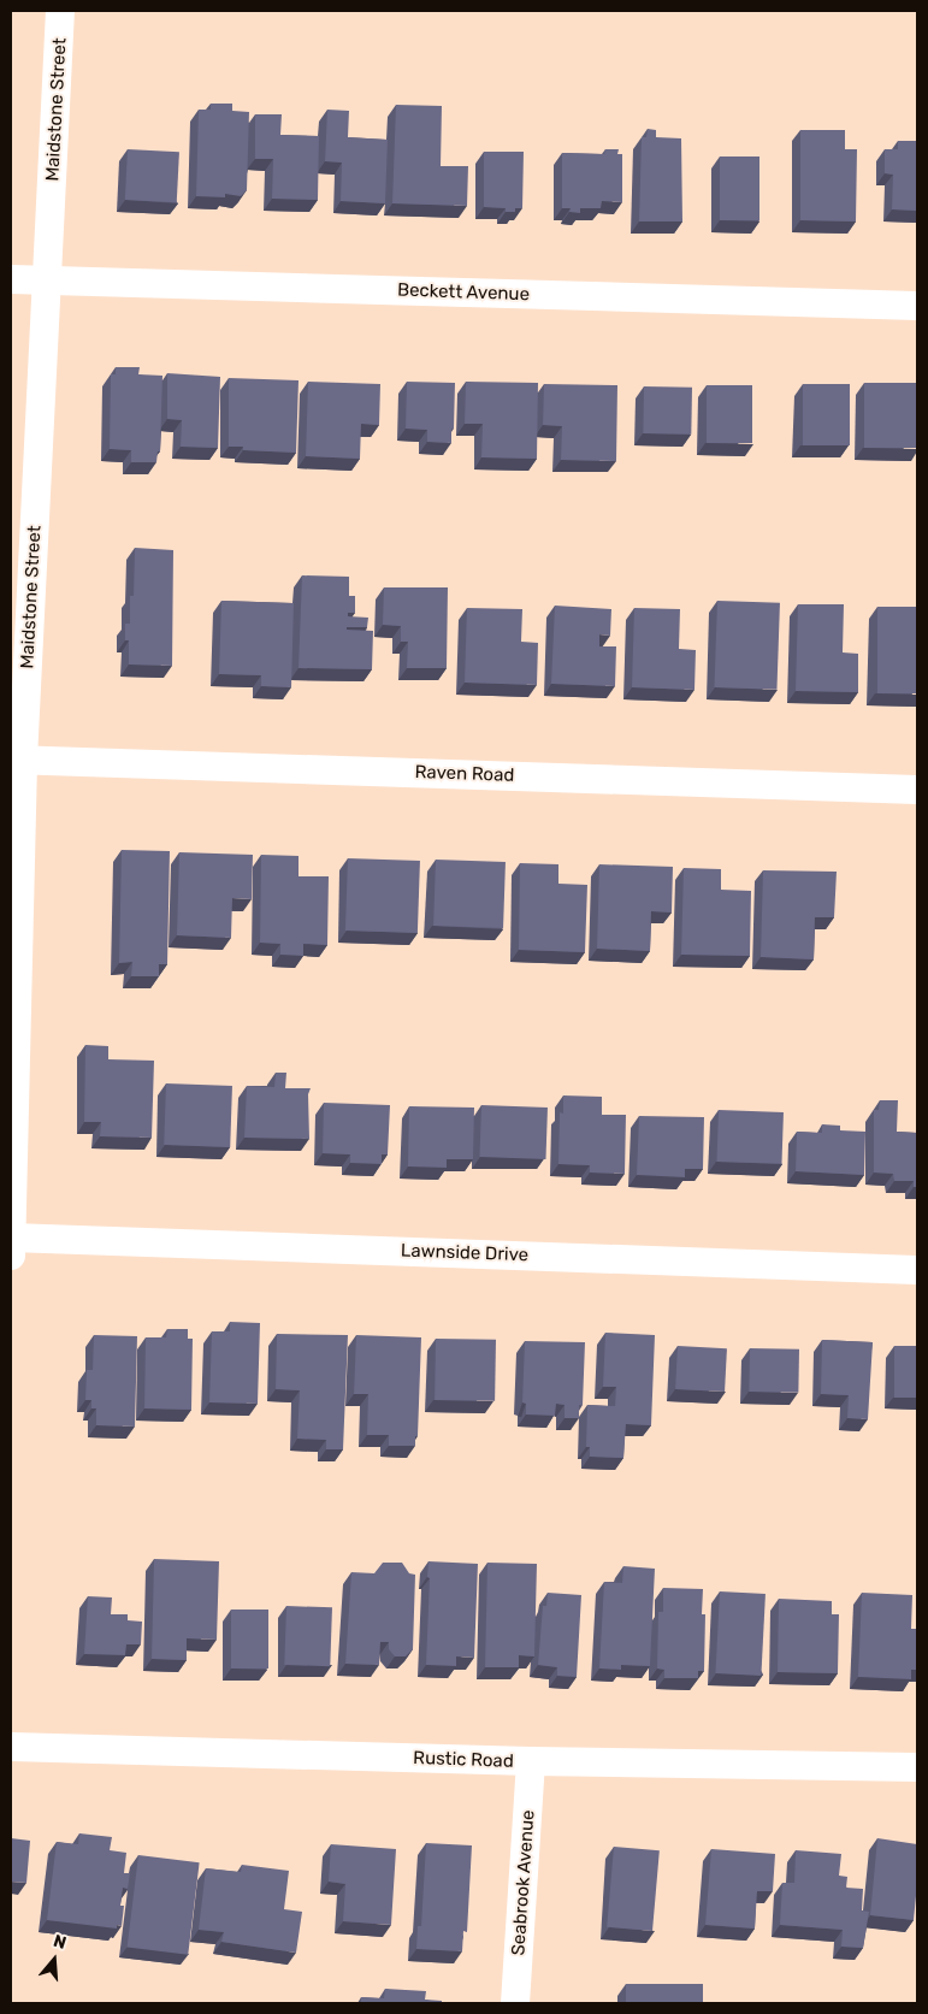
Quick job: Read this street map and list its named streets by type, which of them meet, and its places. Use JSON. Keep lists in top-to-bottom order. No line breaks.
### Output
{"streets":{"street":["Maidstone Street","Beckett Avenue","Raven Road","Lawnside Drive","Rustic Road","Seabrook Avenue"]},"crossings":[["Maidstone Street","Beckett Avenue"],["Maidstone Street","Raven Road"],["Maidstone Street","Lawnside Drive"],["Rustic Road","Seabrook Avenue"]],"north":"top"}
